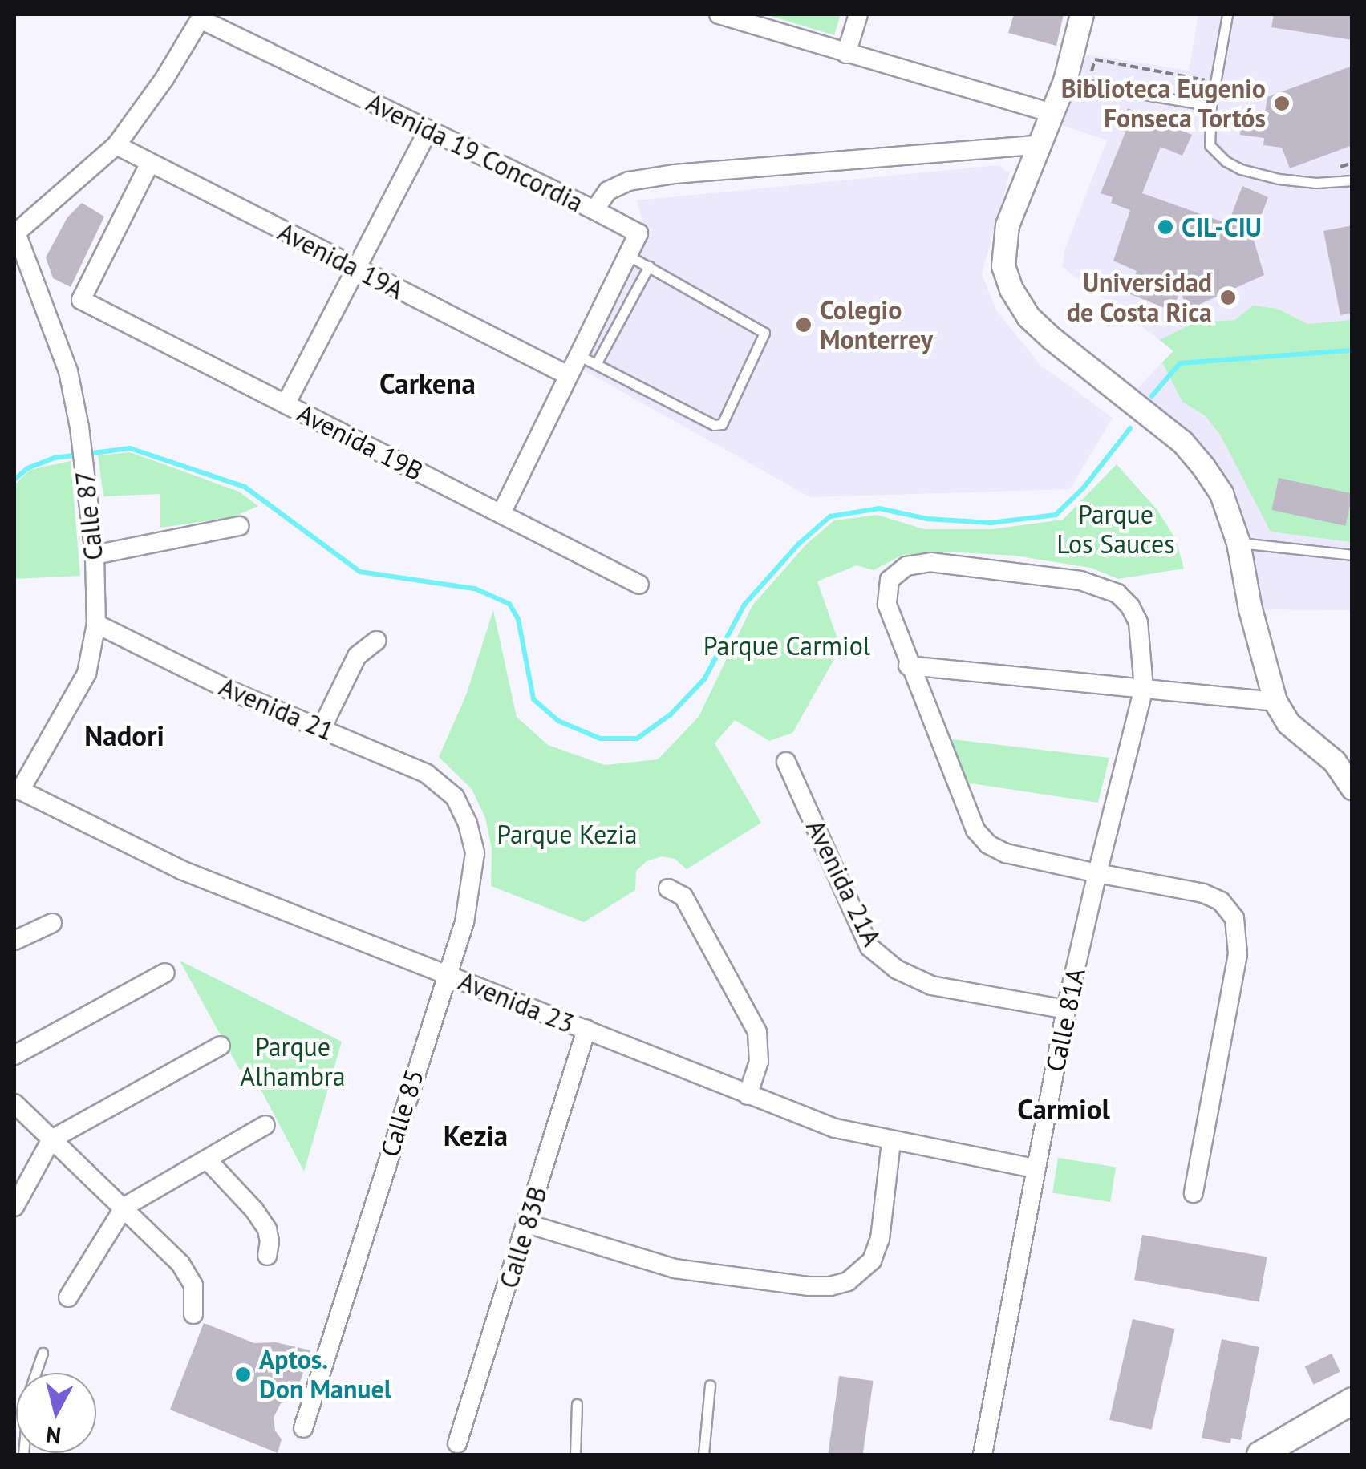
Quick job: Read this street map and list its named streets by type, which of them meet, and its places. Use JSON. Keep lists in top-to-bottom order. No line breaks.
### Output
{"streets":{"street":["Avenida 19 Concordia","Avenida 19A","Avenida 19B","Calle 87","Avenida 21","Avenida 21A","Avenida 23","Calle 81A","Calle 85","Calle 83B"]},"crossings":[["Avenida 19A","Avenida 19B"],["Calle 87","Avenida 21"],["Calle 87","Avenida 23"],["Avenida 21","Calle 85"],["Avenida 21A","Calle 81A"],["Avenida 23","Calle 81A"],["Avenida 23","Calle 85"],["Avenida 23","Calle 83B"]],"districts":["Carkena","Nadori","Carmiol","Kezia"],"parks":["Parque Los Sauces","Parque Carmiol","Parque Kezia","Parque Alhambra"],"places":["Biblioteca Eugenio Fonseca Tortós","CIL-CIU","Universidad de Costa Rica","Colegio Monterrey","Aptos. Don Manuel"],"north":"bottom"}
